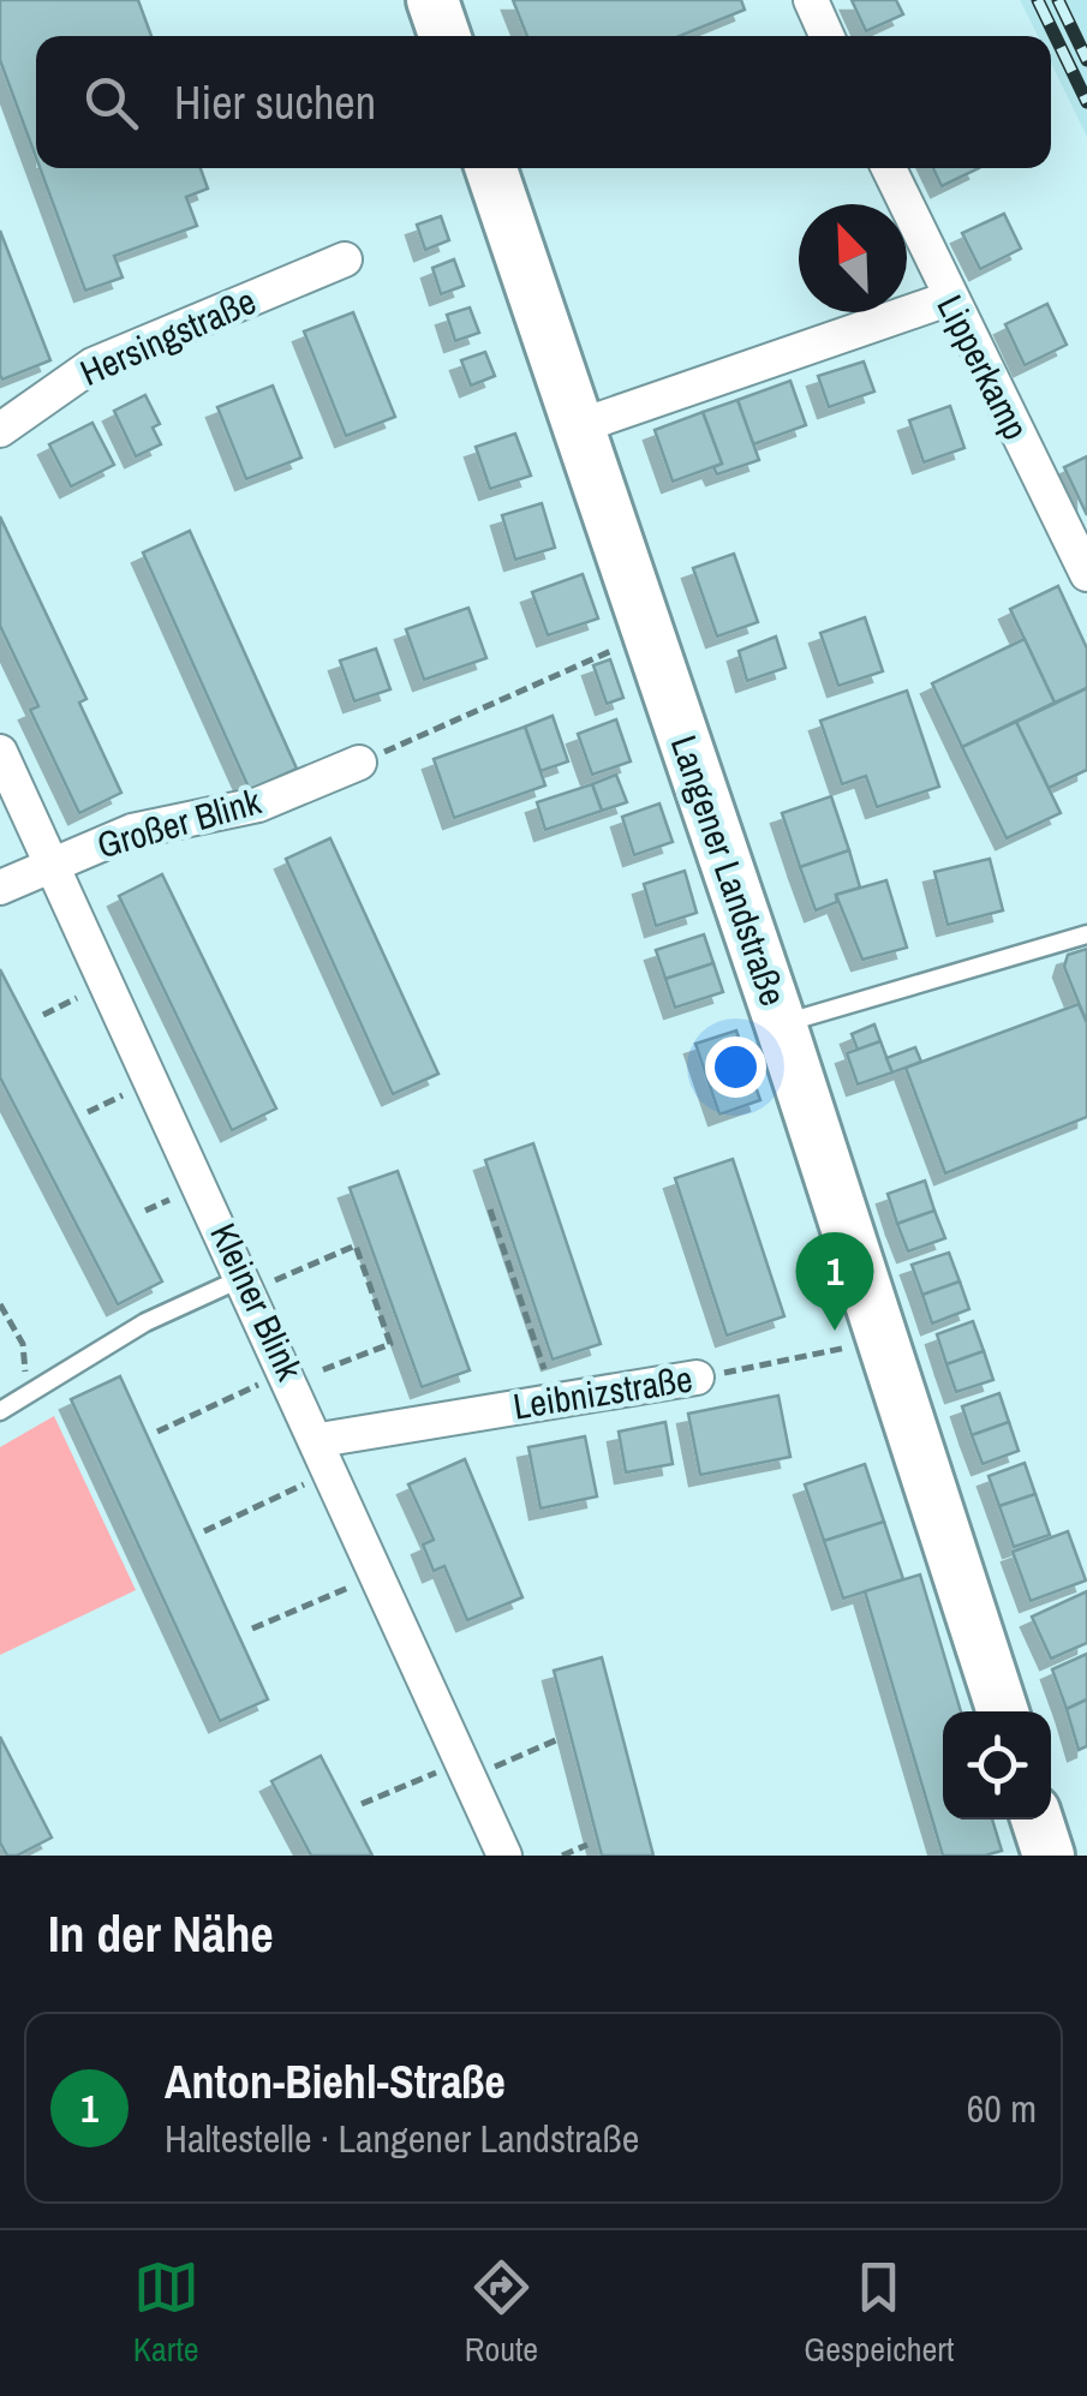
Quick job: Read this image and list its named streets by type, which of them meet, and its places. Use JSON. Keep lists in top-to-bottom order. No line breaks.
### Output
{"streets":{"main road":["Langener Landstraße"],"street":["Hersingstraße","Lipperkamp","Großer Blink","Kleiner Blink","Leibnizstraße"]},"crossings":[["Großer Blink","Kleiner Blink"],["Langener Landstraße","Leibnizstraße"],["Kleiner Blink","Leibnizstraße"]],"north":"top left","page":{"search":"Hier suchen","pins":"1","heading":"In der Nähe","list":[{"mark":"1","name":"Anton-Biehl-Straße","note":"Haltestelle · Langener Landstraße","value":"60 m"}],"nav":["Karte","Route","Gespeichert"]}}
